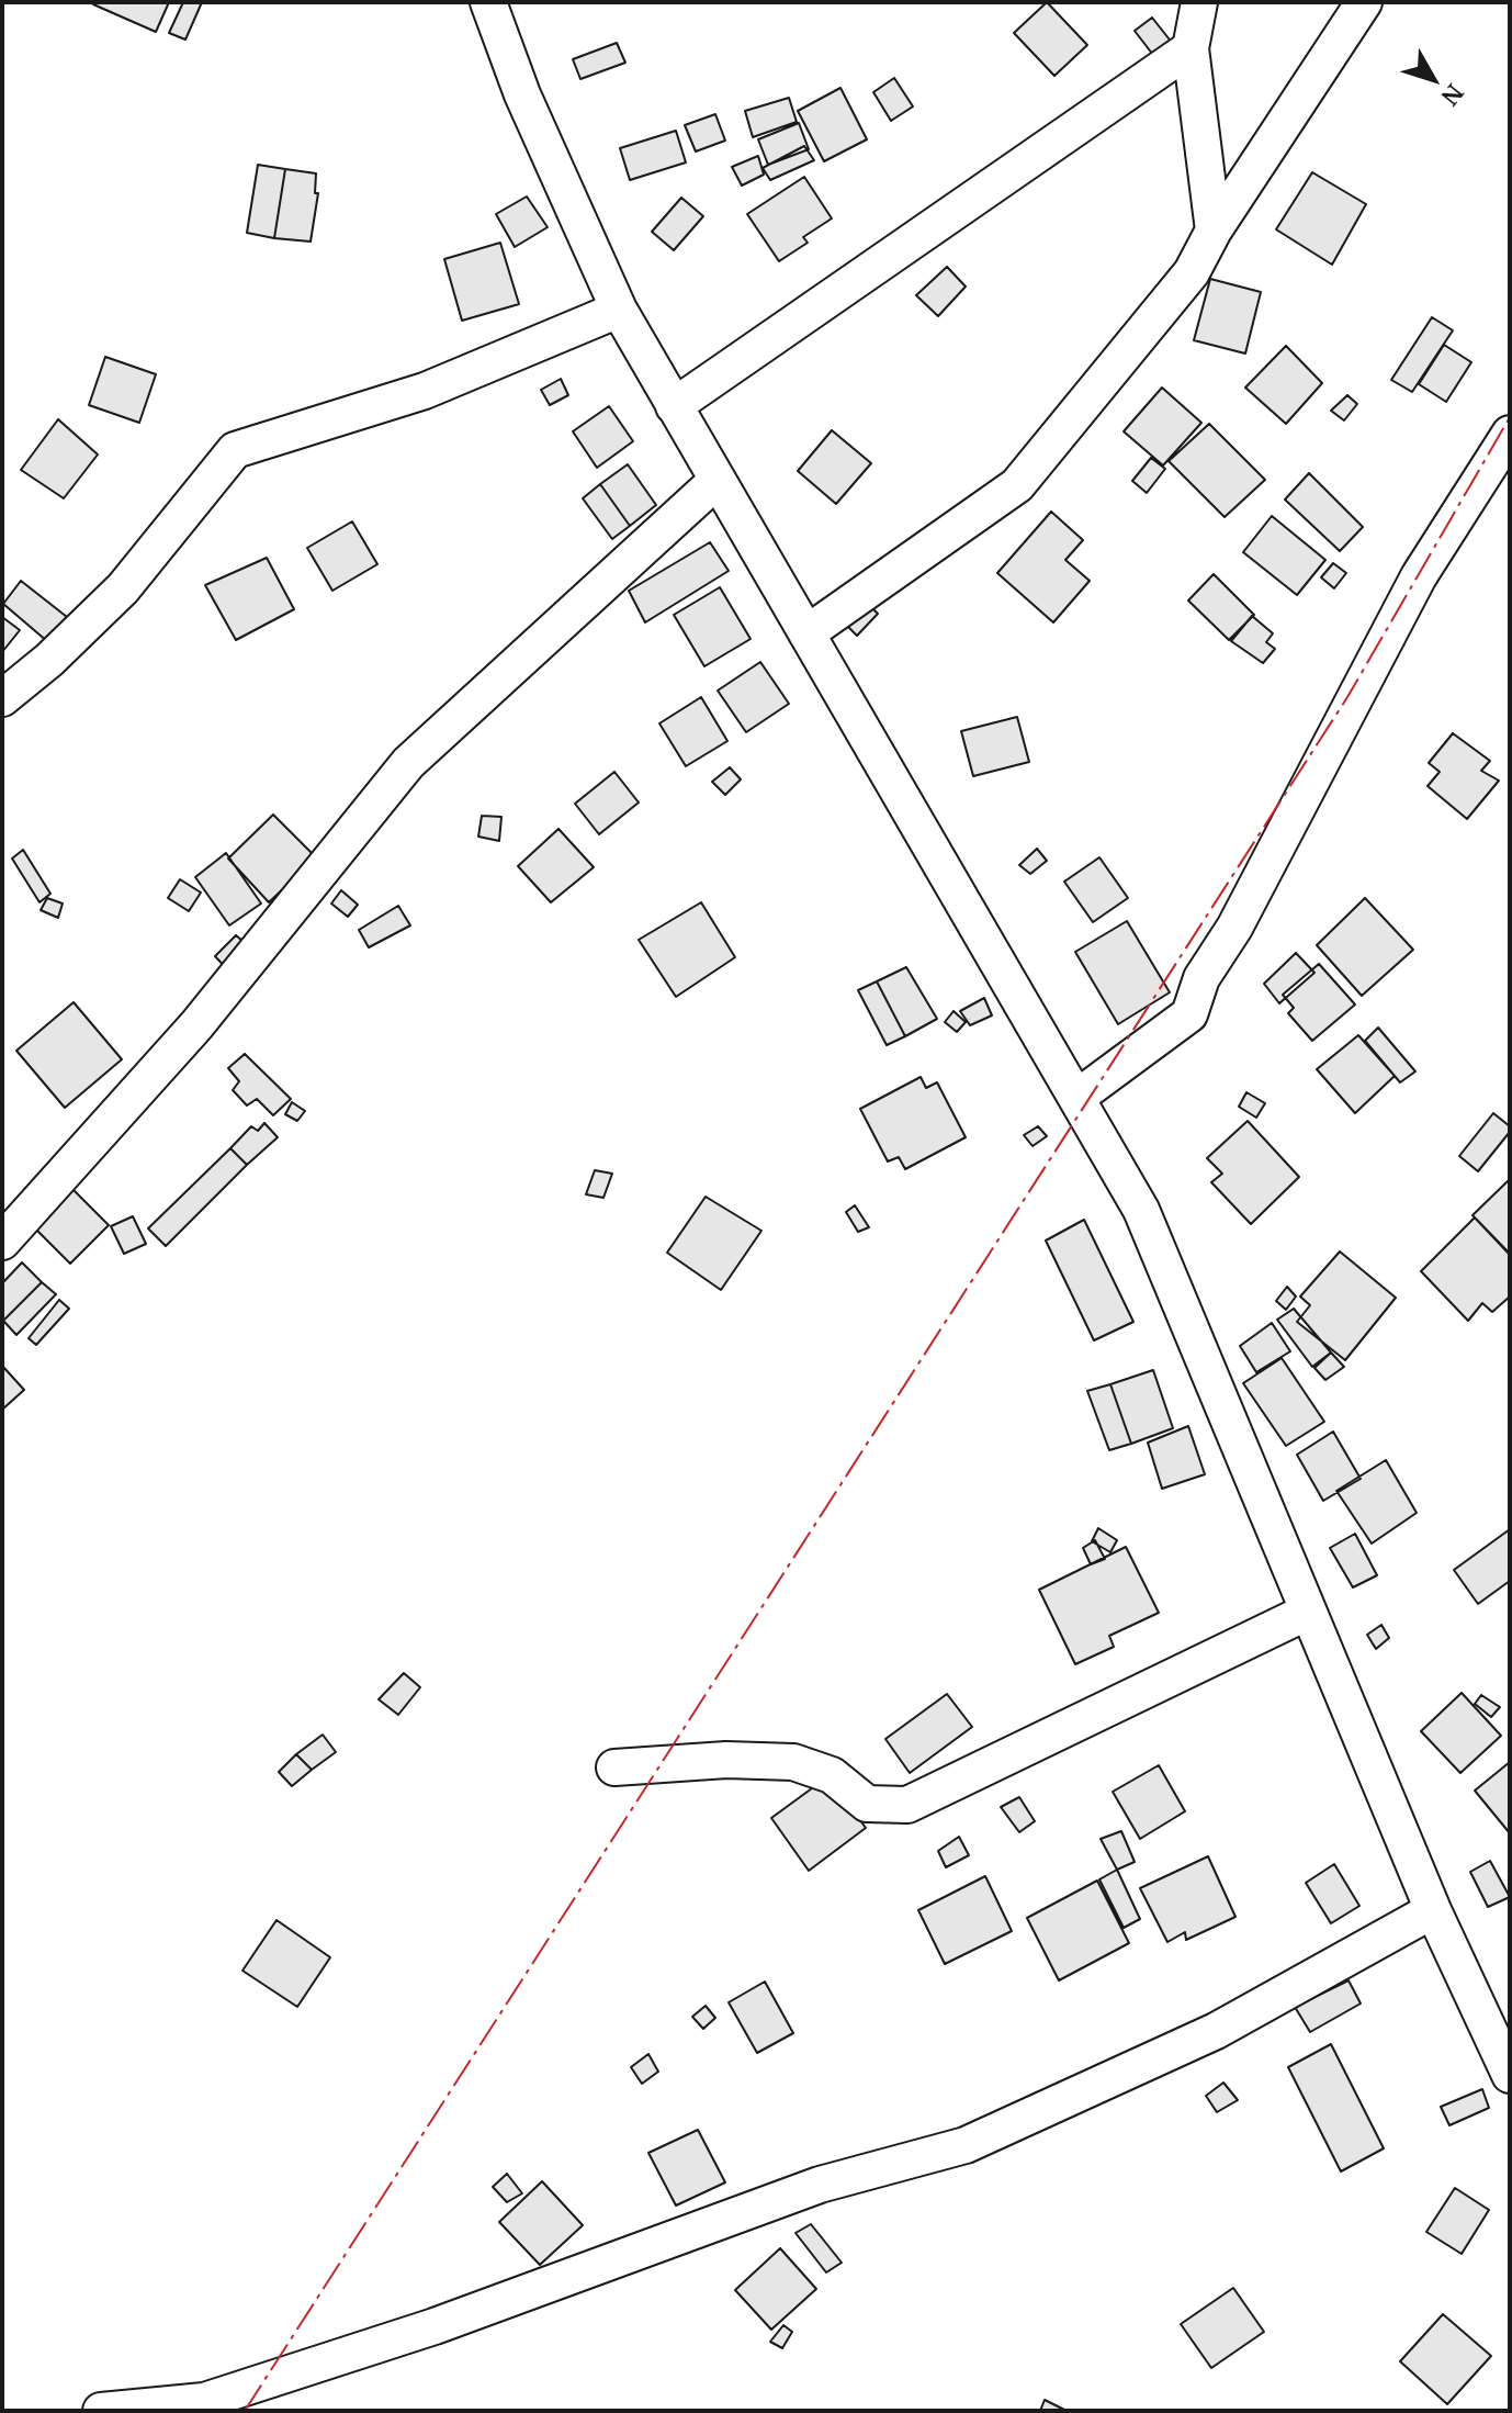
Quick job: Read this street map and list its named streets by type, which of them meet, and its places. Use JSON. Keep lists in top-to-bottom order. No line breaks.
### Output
{"north":"bottom right"}
